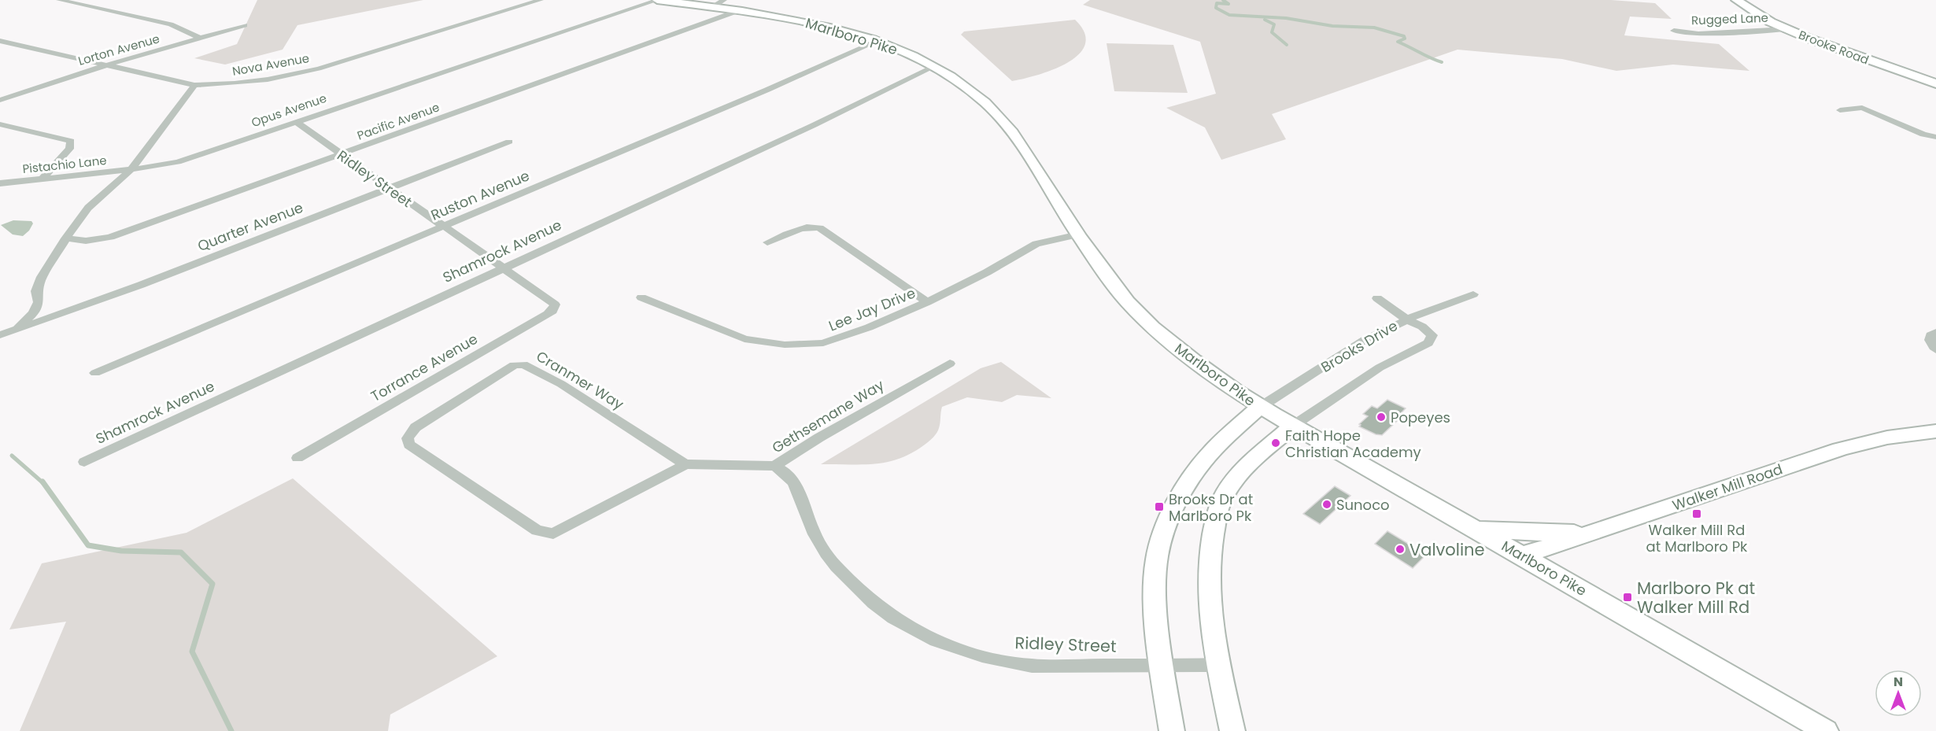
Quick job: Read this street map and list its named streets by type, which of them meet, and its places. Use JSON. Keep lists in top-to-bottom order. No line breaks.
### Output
{"streets":{"main road":["Marlboro Pike","Brooke Road","Brooks Drive","Walker Mill Road"],"street":["Rugged Lane","Lorton Avenue","Nova Avenue","Opus Avenue","Pacific Avenue","Pistachio Lane","Ridley Street","Ruston Avenue","Quarter Avenue","Shamrock Avenue","Lee Jay Drive","Torrance Avenue","Cranmer Way","Gethsemane Way"]},"crossings":[["Rugged Lane","Brooke Road"],["Marlboro Pike","Opus Avenue"],["Marlboro Pike","Pacific Avenue"],["Marlboro Pike","Ruston Avenue"],["Marlboro Pike","Shamrock Avenue"],["Marlboro Pike","Lee Jay Drive"],["Marlboro Pike","Brooks Drive"],["Marlboro Pike","Walker Mill Road"],["Lorton Avenue","Nova Avenue"],["Opus Avenue","Pistachio Lane"],["Opus Avenue","Ridley Street"],["Pacific Avenue","Ridley Street"],["Ridley Street","Ruston Avenue"],["Ridley Street","Quarter Avenue"],["Ridley Street","Shamrock Avenue"],["Ridley Street","Brooks Drive"],["Ridley Street","Torrance Avenue"],["Ridley Street","Gethsemane Way"],["Cranmer Way","Gethsemane Way"]],"places":{"other":["Popeyes","Faith Hope Christian Academy","Sunoco","Valvoline"],"transit":["Brooks Dr at Marlboro Pk","Walker Mill Rd at Marlboro Pk","Marlboro Pk at Walker Mill Rd"]},"north":"top"}
